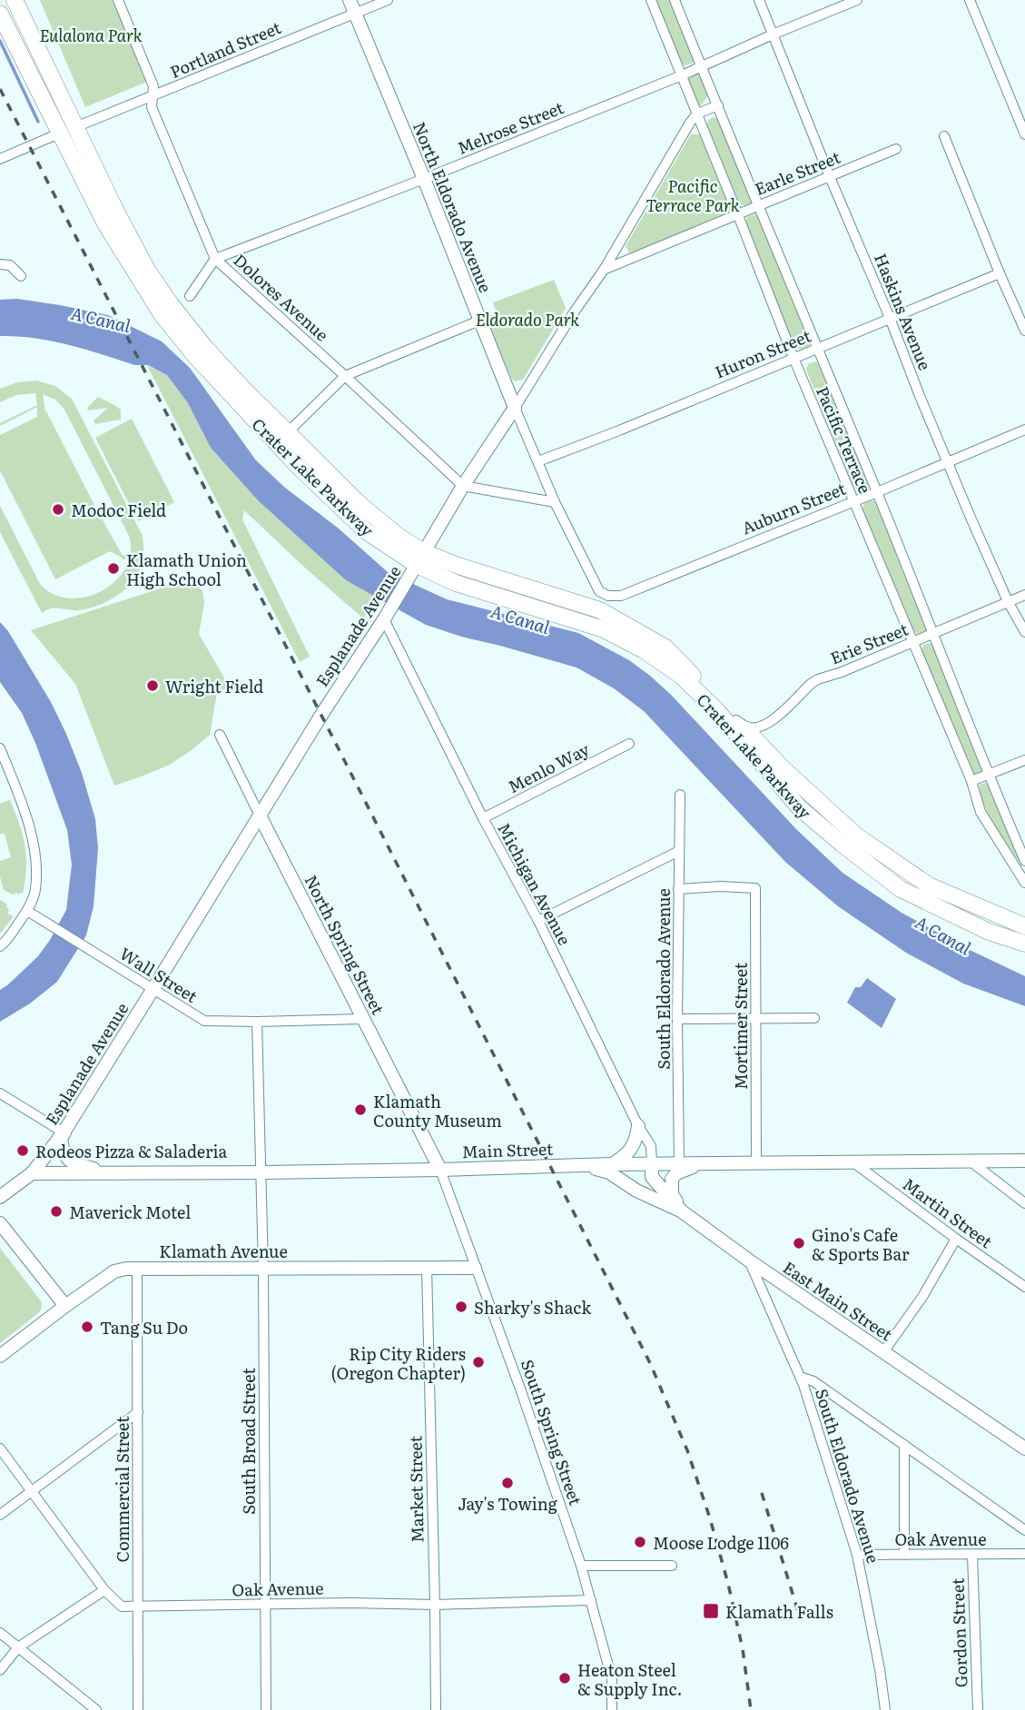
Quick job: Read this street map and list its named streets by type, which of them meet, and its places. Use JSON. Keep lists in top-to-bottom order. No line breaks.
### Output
{"streets":{"main road":["Crater Lake Parkway"],"street":["Portland Street","Melrose Street","Earle Street","North Eldorado Avenue","Dolores Avenue","Haskins Avenue","Huron Street","Pacific Terrace","Auburn Street","Esplanade Avenue","Erie Street","Menlo Way","Michigan Avenue","North Spring Street","Wall Street","South Eldorado Avenue","Mortimer Street","Main Street","Martin Street","Klamath Avenue","East Main Street","South Spring Street","South Broad Street","Commercial Street","Market Street","Oak Avenue","Gordon Street"]},"crossings":[["Portland Street","North Eldorado Avenue"],["Portland Street","Dolores Avenue"],["Portland Street","Crater Lake Parkway"],["Melrose Street","North Eldorado Avenue"],["Melrose Street","Dolores Avenue"],["Melrose Street","Haskins Avenue"],["Melrose Street","Pacific Terrace"],["Earle Street","Haskins Avenue"],["Earle Street","Pacific Terrace"],["Earle Street","Esplanade Avenue"],["North Eldorado Avenue","Huron Street"],["North Eldorado Avenue","Auburn Street"],["North Eldorado Avenue","Esplanade Avenue"],["Dolores Avenue","Esplanade Avenue"],["Haskins Avenue","Huron Street"],["Haskins Avenue","Auburn Street"],["Haskins Avenue","Erie Street"],["Huron Street","Pacific Terrace"],["Pacific Terrace","Auburn Street"],["Pacific Terrace","Esplanade Avenue"],["Pacific Terrace","Erie Street"],["Crater Lake Parkway","Esplanade Avenue"],["Crater Lake Parkway","Erie Street"],["Esplanade Avenue","Michigan Avenue"],["Esplanade Avenue","North Spring Street"],["Esplanade Avenue","Wall Street"],["Esplanade Avenue","Main Street"],["Menlo Way","Michigan Avenue"],["Michigan Avenue","Main Street"],["Michigan Avenue","East Main Street"],["North Spring Street","Wall Street"],["North Spring Street","Main Street"],["North Spring Street","South Spring Street"],["Wall Street","South Broad Street"],["South Eldorado Avenue","Mortimer Street"],["South Eldorado Avenue","Main Street"],["South Eldorado Avenue","East Main Street"],["South Eldorado Avenue","Oak Avenue"],["Mortimer Street","Main Street"],["Main Street","Martin Street"],["Main Street","East Main Street"],["Main Street","South Spring Street"],["Main Street","South Broad Street"],["Klamath Avenue","South Spring Street"],["Klamath Avenue","South Broad Street"],["Klamath Avenue","Commercial Street"],["Klamath Avenue","Market Street"],["South Spring Street","Oak Avenue"],["South Broad Street","Oak Avenue"],["Commercial Street","Oak Avenue"],["Market Street","Oak Avenue"],["Oak Avenue","Gordon Street"]],"water":["A Canal"],"parks":["Eulalona Park","Pacific Terrace Park","Eldorado Park"],"places":{"other":["Modoc Field","Klamath Union High School","Wright Field","Klamath County Museum","Rodeos Pizza & Saladeria","Maverick Motel","Gino's Cafe & Sports Bar","Sharky's Shack","Tang Su Do","Rip City Riders (Oregon Chapter)","Jay's Towing","Moose Lodge 1106","Heaton Steel & Supply Inc."],"transit":["Klamath Falls"]}}
